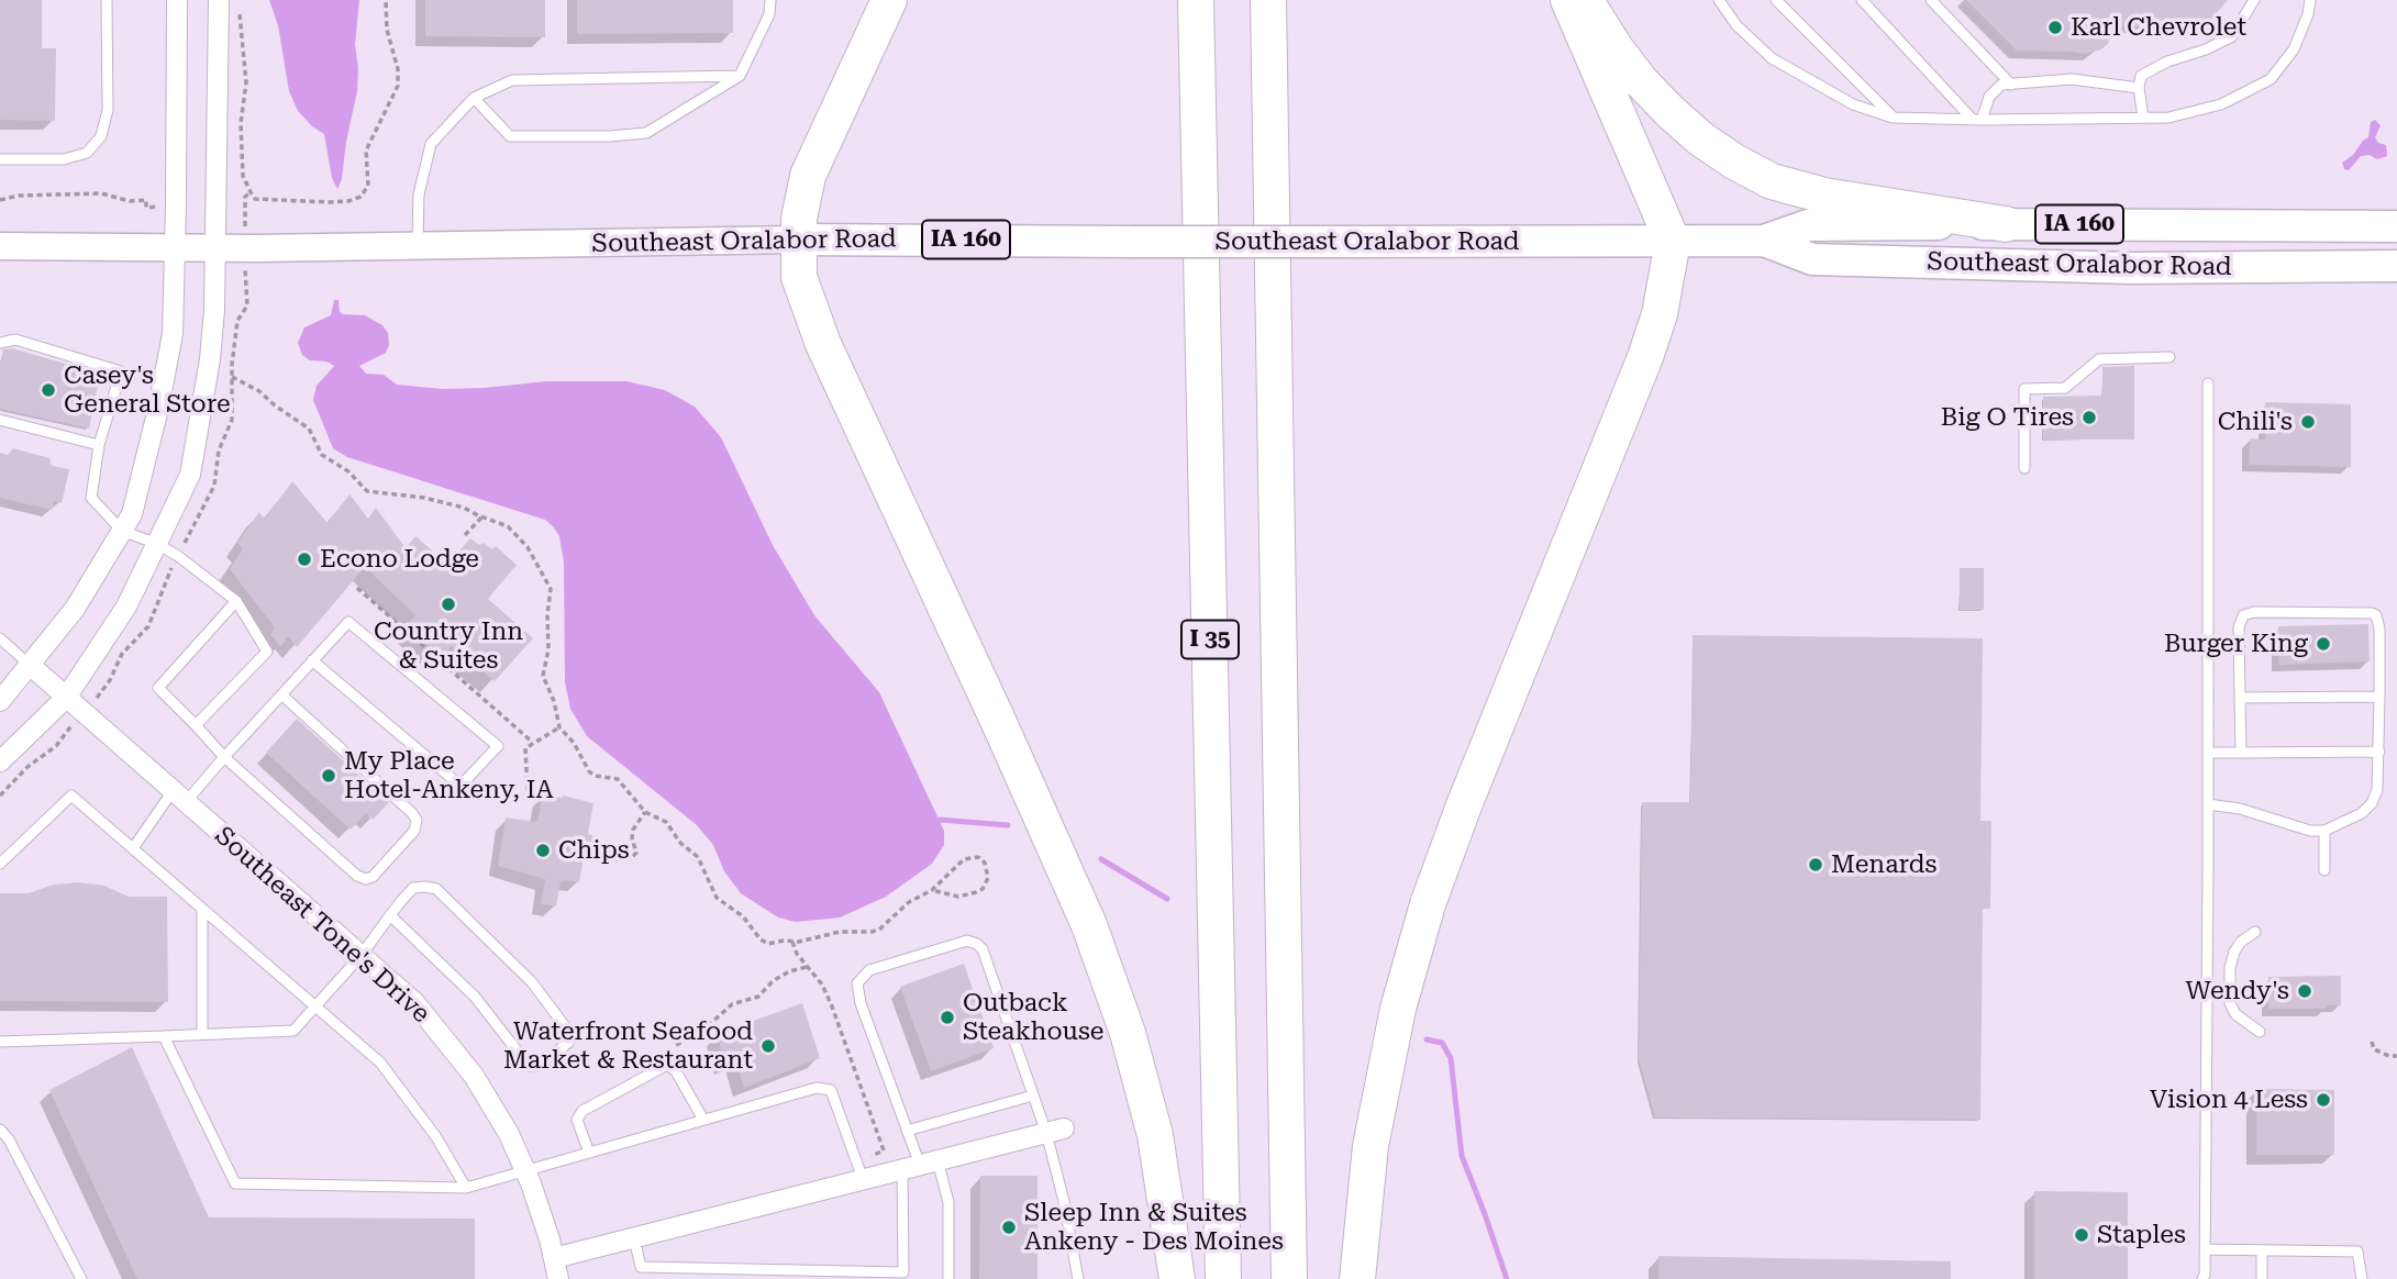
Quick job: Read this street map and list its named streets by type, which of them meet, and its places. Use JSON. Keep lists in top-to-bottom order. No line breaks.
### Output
{"streets":{"highway":["I 35"],"main road":["IA 160","Southeast Oralabor Road"],"street":["Southeast Tone's Drive"]},"places":["Karl Chevrolet","Casey's General Store","Big O Tires","Chili's","Econo Lodge","Country Inn & Suites","Burger King","My Place Hotel-Ankeny, IA","Chips","Menards","Wendy's","Outback Steakhouse","Waterfront Seafood Market & Restaurant","Vision 4 Less","Sleep Inn & Suites Ankeny - Des Moines","Staples"]}
